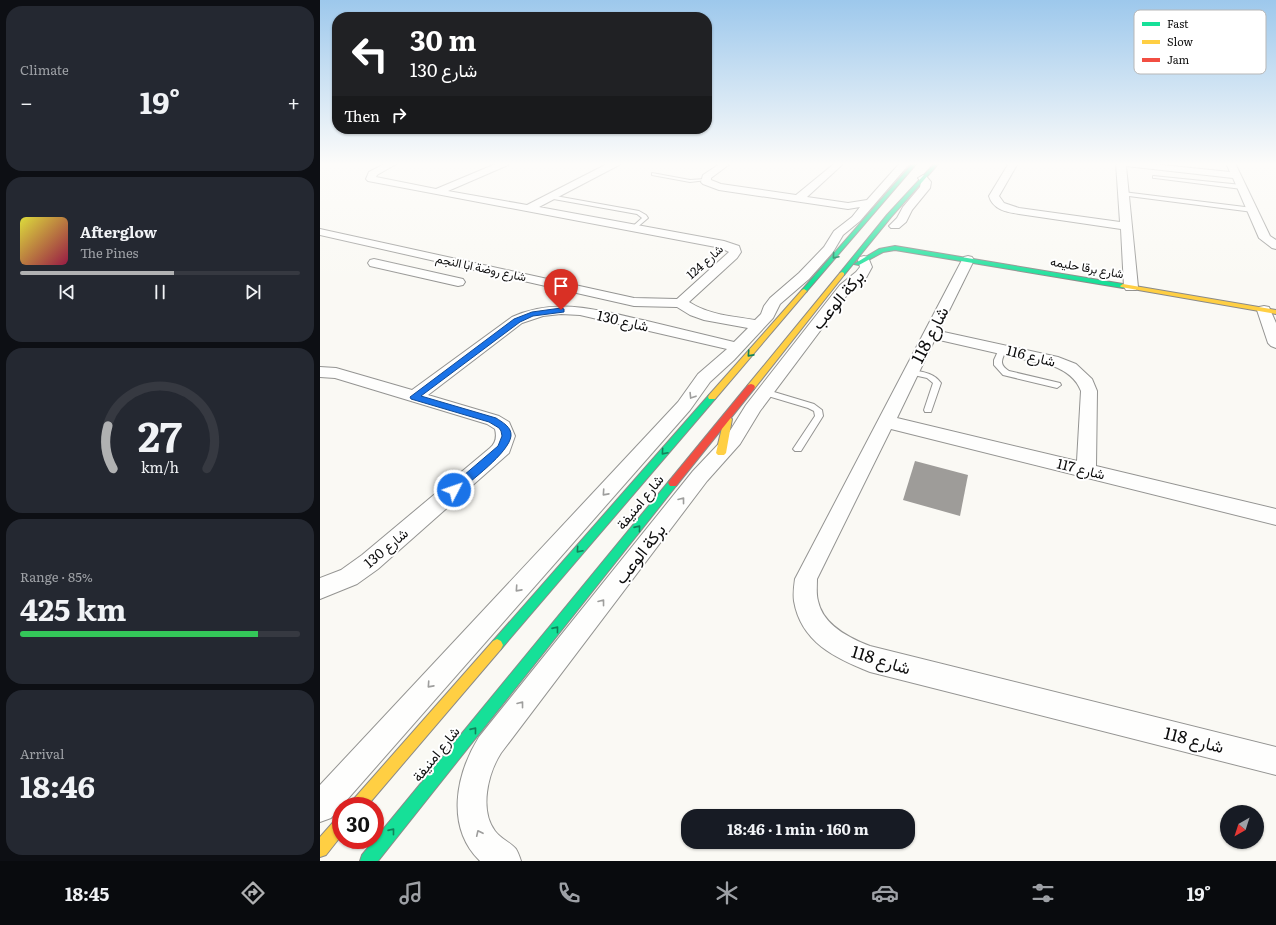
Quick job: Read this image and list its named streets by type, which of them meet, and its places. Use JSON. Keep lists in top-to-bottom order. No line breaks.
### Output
{"streets":{"street":["شارع 124","شارع روضة ابا النجم","شارع برقا حليمه","بركة الوعب","شارع 130","شارع 118","شارع 116","شارع 117","شارع امنيفة"]},"crossings":[["شارع 124","شارع روضة ابا النجم"],["شارع برقا حليمه","بركة الوعب"],["شارع برقا حليمه","شارع 118"],["شارع برقا حليمه","شارع امنيفة"],["بركة الوعب","شارع امنيفة"],["شارع 118","شارع 116"],["شارع 118","شارع 117"],["شارع 116","شارع 117"]],"legend":["Fast","Slow","Jam"],"north":"bottom left","page":{"tile":["Climate",["Range · 85%","425 km"],["Arrival","18:46"]],"turn":["30 m","شارع 130"],"heat":["−","19°","+"],"then":"Then","song":["Afterglow","The Pines"],"limit":"30","trip":"18:46 · 1 min · 160 m","tabs":["18:45","19°"],"gauge":["27","km/h"]}}
